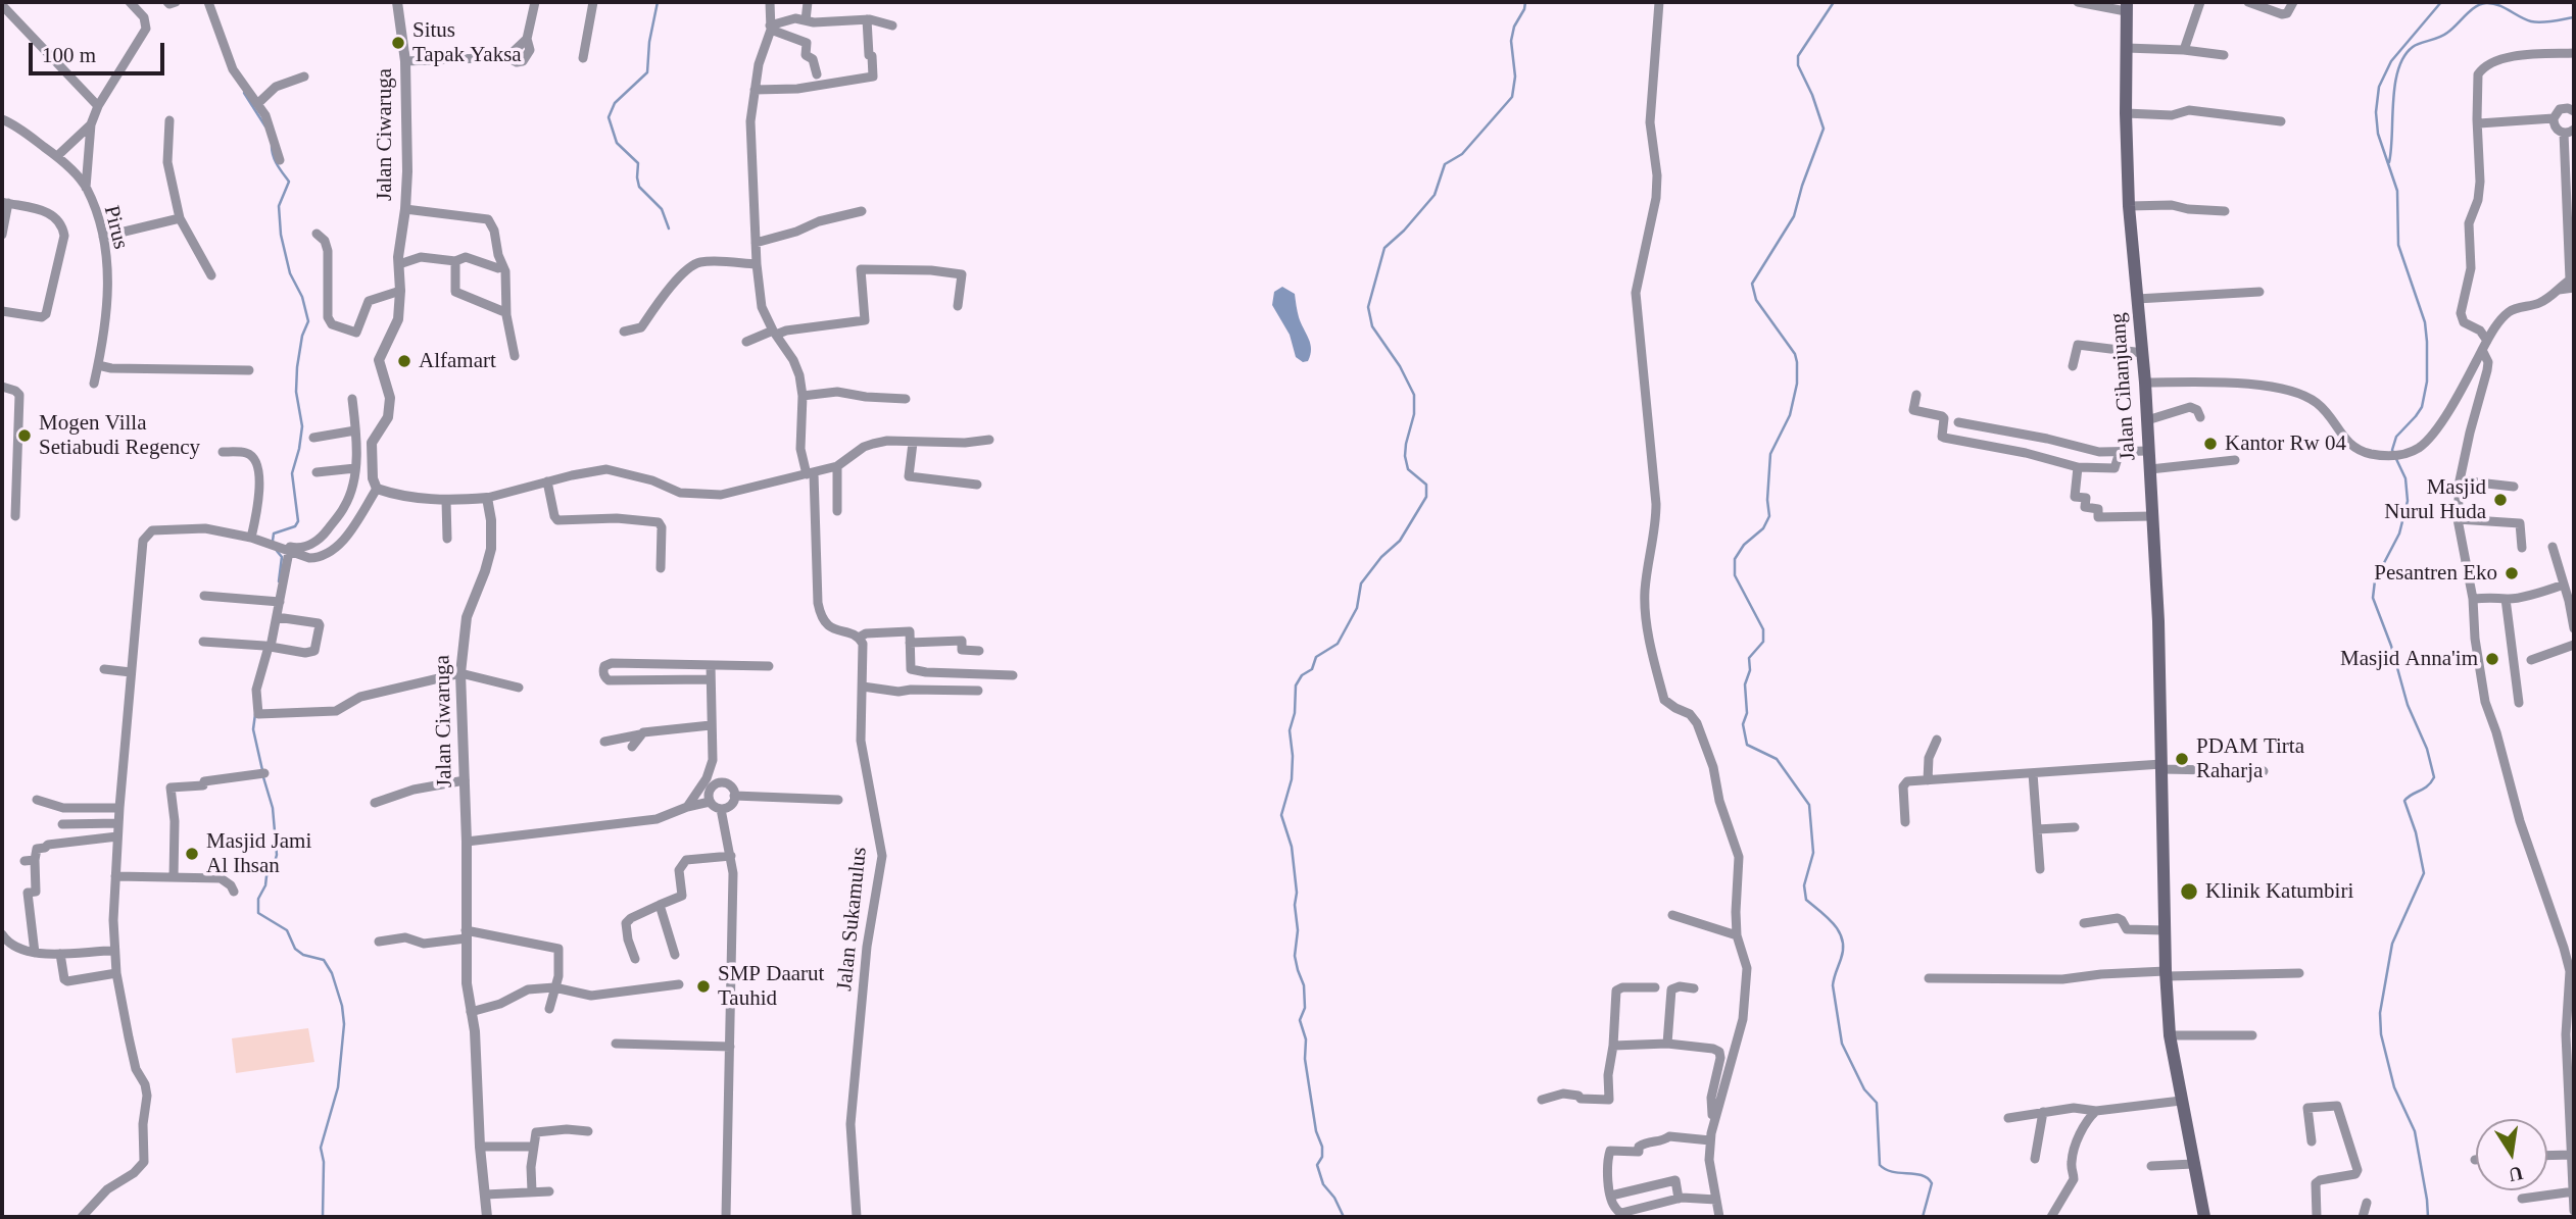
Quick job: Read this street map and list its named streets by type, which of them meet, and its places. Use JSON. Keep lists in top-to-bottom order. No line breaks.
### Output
{"streets":{"main road":["Jalan Cihanjuang"],"street":["Jalan Ciwaruga","Pirus","Jalan Sukamulus"]},"places":["Situs Tapak Yaksa","Alfamart","Mogen Villa Setiabudi Regency","Kantor Rw 04","Masjid Nurul Huda","Pesantren Eko","Masjid Anna'im","PDAM Tirta Raharja","Masjid Jami Al Ihsan","Klinik Katumbiri","SMP Daarut Tauhid"],"scale_bar":"100 m","north":"bottom"}
